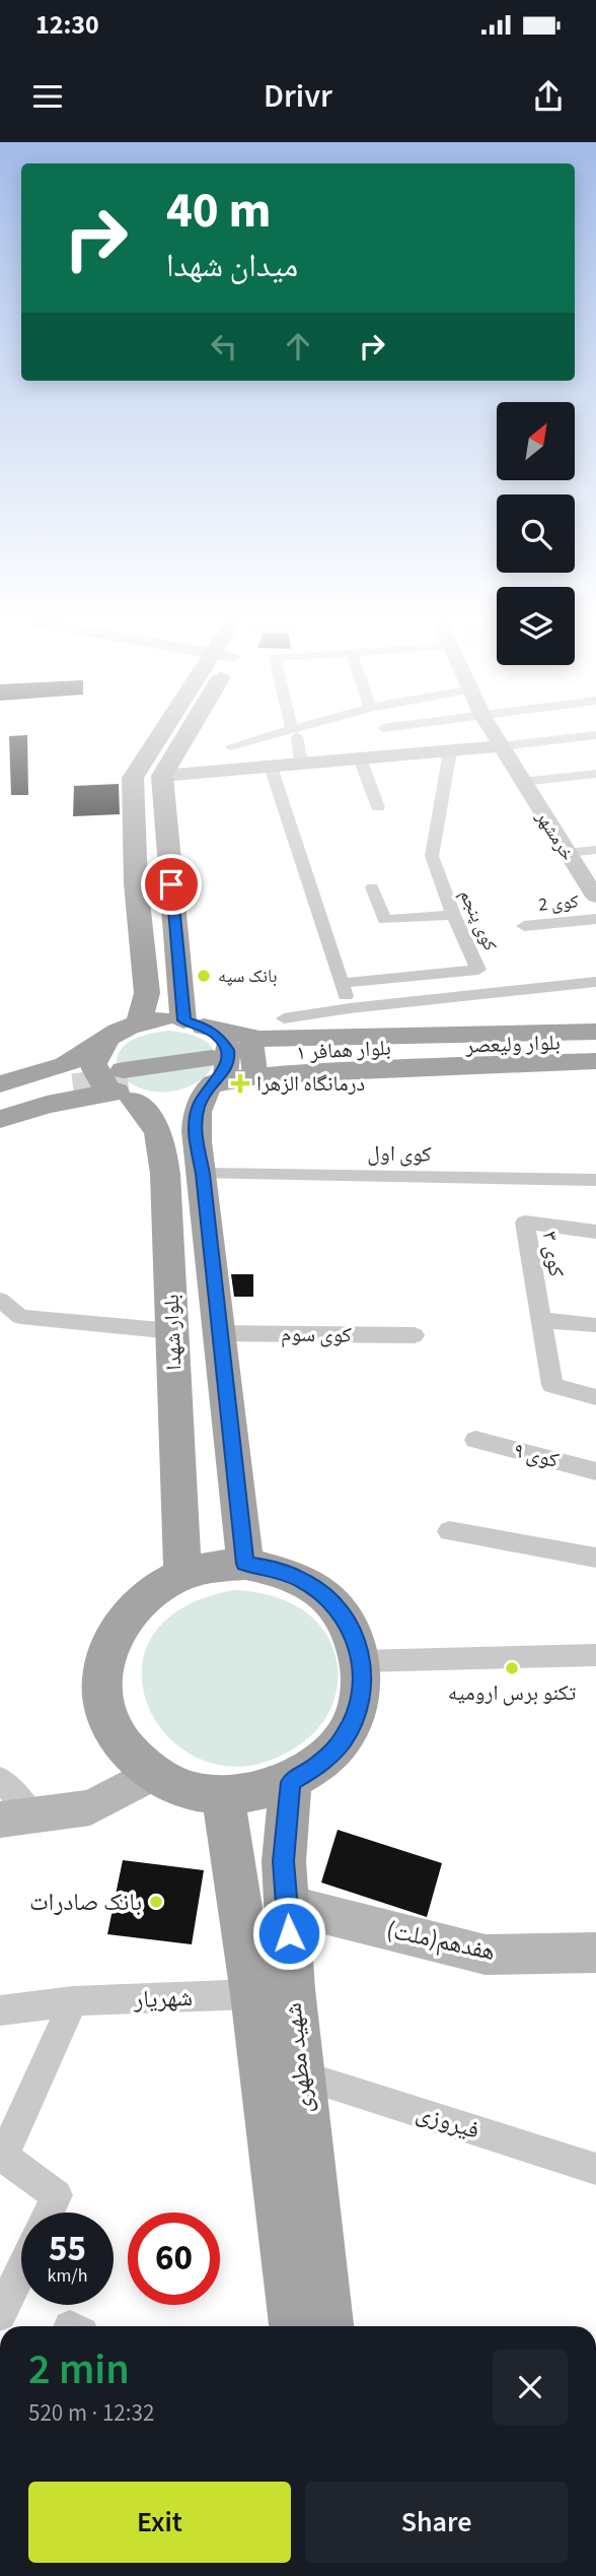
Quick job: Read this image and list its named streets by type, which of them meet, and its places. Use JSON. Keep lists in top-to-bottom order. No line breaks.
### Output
{"streets":{"main road":["خرمشهر","بلوار ولیعصر","بلوار همافر ۱","بلوار شهدا","هفدهم(ملت)","شهید مطهری"],"street":["کوی 2","کوی پنجم","کوی اول","کوی ۳","کوی سوم","کوی ۹","شهریار","فیروزی"]},"crossings":[["بلوار ولیعصر","بلوار همافر ۱"],["بلوار همافر ۱","بلوار شهدا"],["کوی اول","بلوار شهدا"],["بلوار شهدا","کوی سوم"],["بلوار شهدا","شهید مطهری"],["هفدهم(ملت)","شهید مطهری"],["شهریار","شهید مطهری"],["شهید مطهری","فیروزی"]],"places":{"other":["بانک سپه","تکنو برس ارومیه","بانک صادرات"],"health":["درمانگاه الزهرا"]},"north":"top right","page":{"status":"12:30","header":"Drivr","turn":["40 m","میدان شهدا"],"speed":"55 km/h","limit":"60","heading":["2 min","520 m · 12:32"],"buttons":["Exit","Share"]}}
